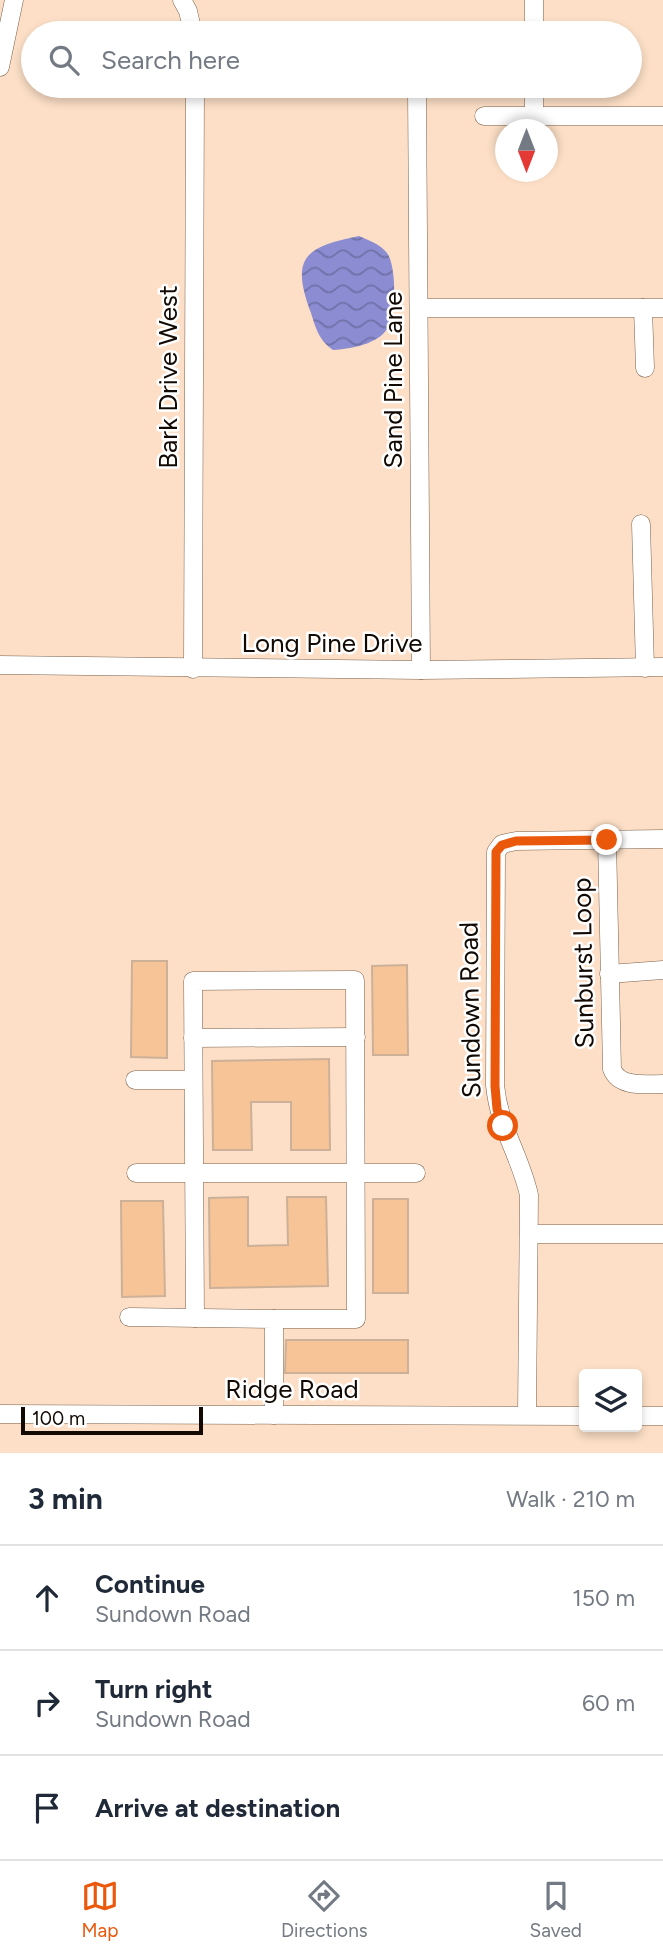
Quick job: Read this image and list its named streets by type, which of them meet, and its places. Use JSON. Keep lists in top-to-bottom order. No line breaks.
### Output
{"streets":{"street":["Bark Drive West","Sand Pine Lane","Long Pine Drive","Sunburst Loop","Sundown Road","Ridge Road"]},"crossings":[["Bark Drive West","Long Pine Drive"],["Sand Pine Lane","Long Pine Drive"],["Sunburst Loop","Sundown Road"],["Sundown Road","Ridge Road"]],"scale_bar":"100 m","north":"bottom","page":{"search":"Search here","scale":"100 m","heading":["3 min","Walk · 210 m"],"list":[["Continue","Sundown Road","150 m"],["Turn right","Sundown Road","60 m"],"Arrive at destination"],"nav":["Map","Directions","Saved"]}}
